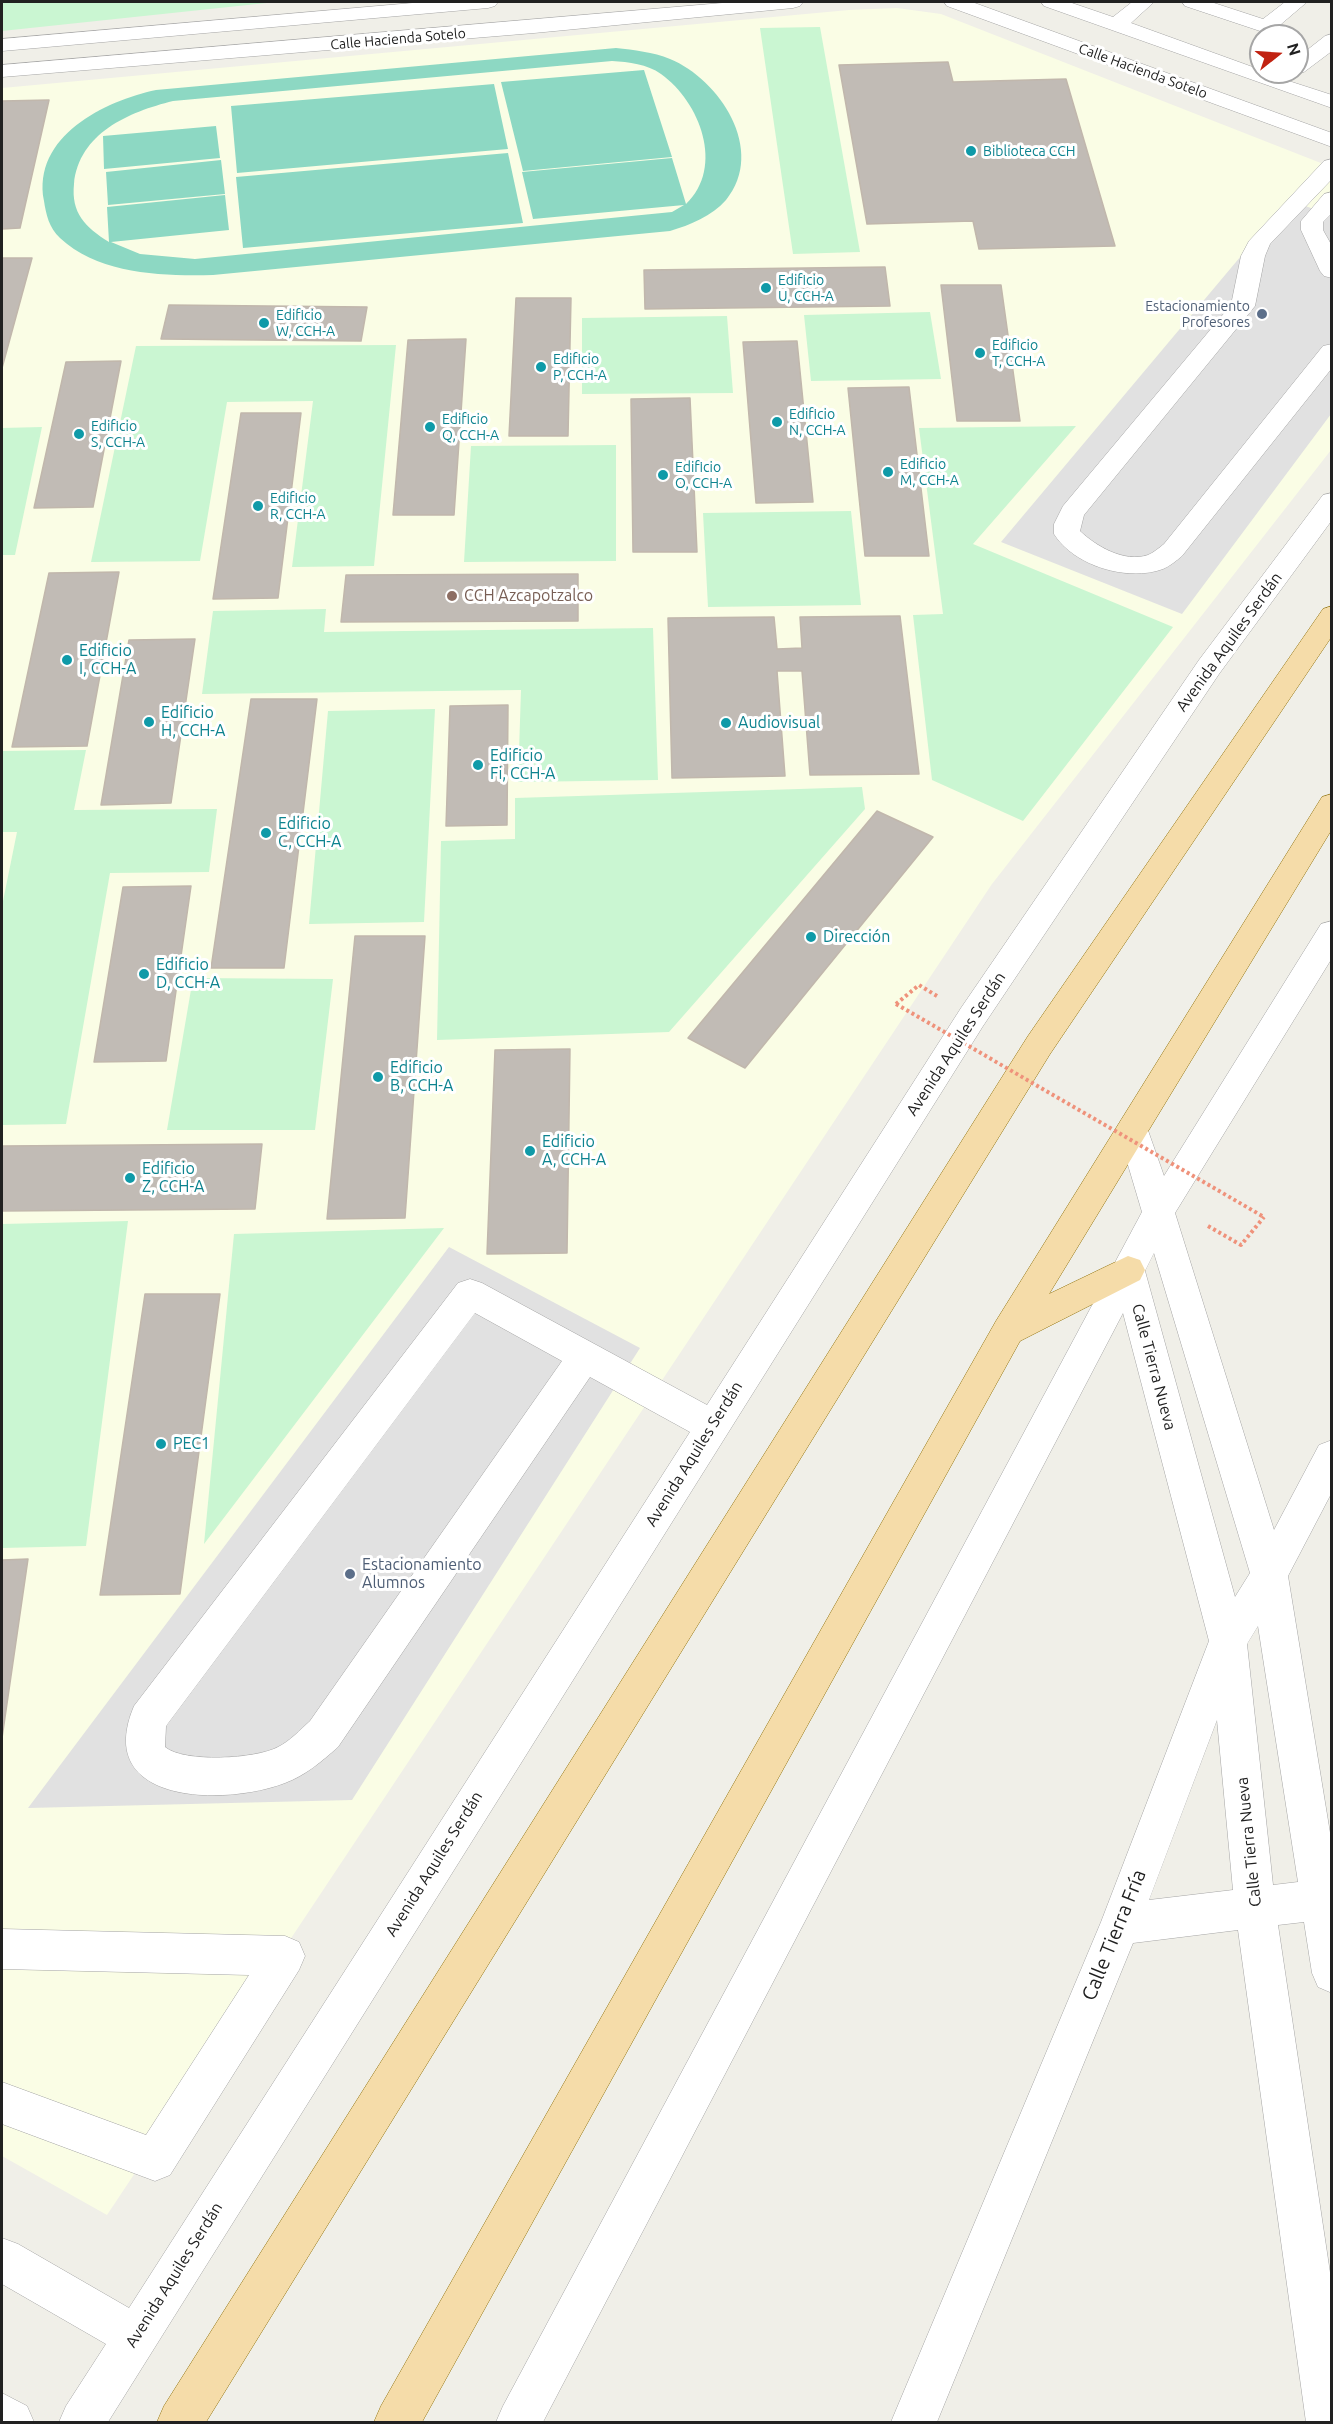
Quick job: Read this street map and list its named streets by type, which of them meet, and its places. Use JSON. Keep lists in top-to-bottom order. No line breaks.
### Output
{"streets":{"street":["Calle Hacienda Sotelo","Avenida Aquiles Serdán","Calle Tierra Nueva","Calle Tierra Fría"]},"crossings":[["Calle Tierra Nueva","Calle Tierra Fría"]],"places":["Biblioteca CCH","Edificio U, CCH-A","Estacionamiento Profesores","Edificio W, CCH-A","Edificio T, CCH-A","Edificio P, CCH-A","Edificio N, CCH-A","Edificio Q, CCH-A","Edificio S, CCH-A","Edificio M, CCH-A","Edificio O, CCH-A","Edificio R, CCH-A","CCH Azcapotzalco","Edificio I, CCH-A","Edificio H, CCH-A","Audiovisual","Edificio Fi, CCH-A","Edificio C, CCH-A","Dirección","Edificio D, CCH-A","Edificio B, CCH-A","Edificio A, CCH-A","Edificio Z, CCH-A","PEC1","Estacionamiento Alumnos"],"north":"right"}
